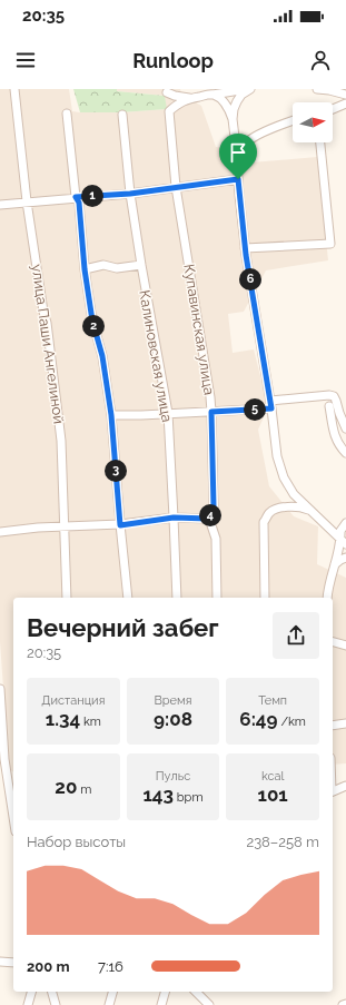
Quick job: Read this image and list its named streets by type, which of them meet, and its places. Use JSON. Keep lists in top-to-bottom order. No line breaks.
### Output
{"streets":{"street":["Купавинская улица","улица Паши Ангелиной","Калиновская улица"]},"north":"right","page":{"status":"20:35","header":"Runloop","pins":["1","6","2","5","3","4"],"heading":["Вечерний забег","20:35"],"stats":[["Дистанция","1.34 km"],["Время","9:08"],["Темп","6:49 /km"],["20 m"],["Пульс","143 bpm"],["kcal","101"]],"chart":["Набор высоты","238–258 m"],"list":[{"name":"200 m","note":"7:16"}]}}
